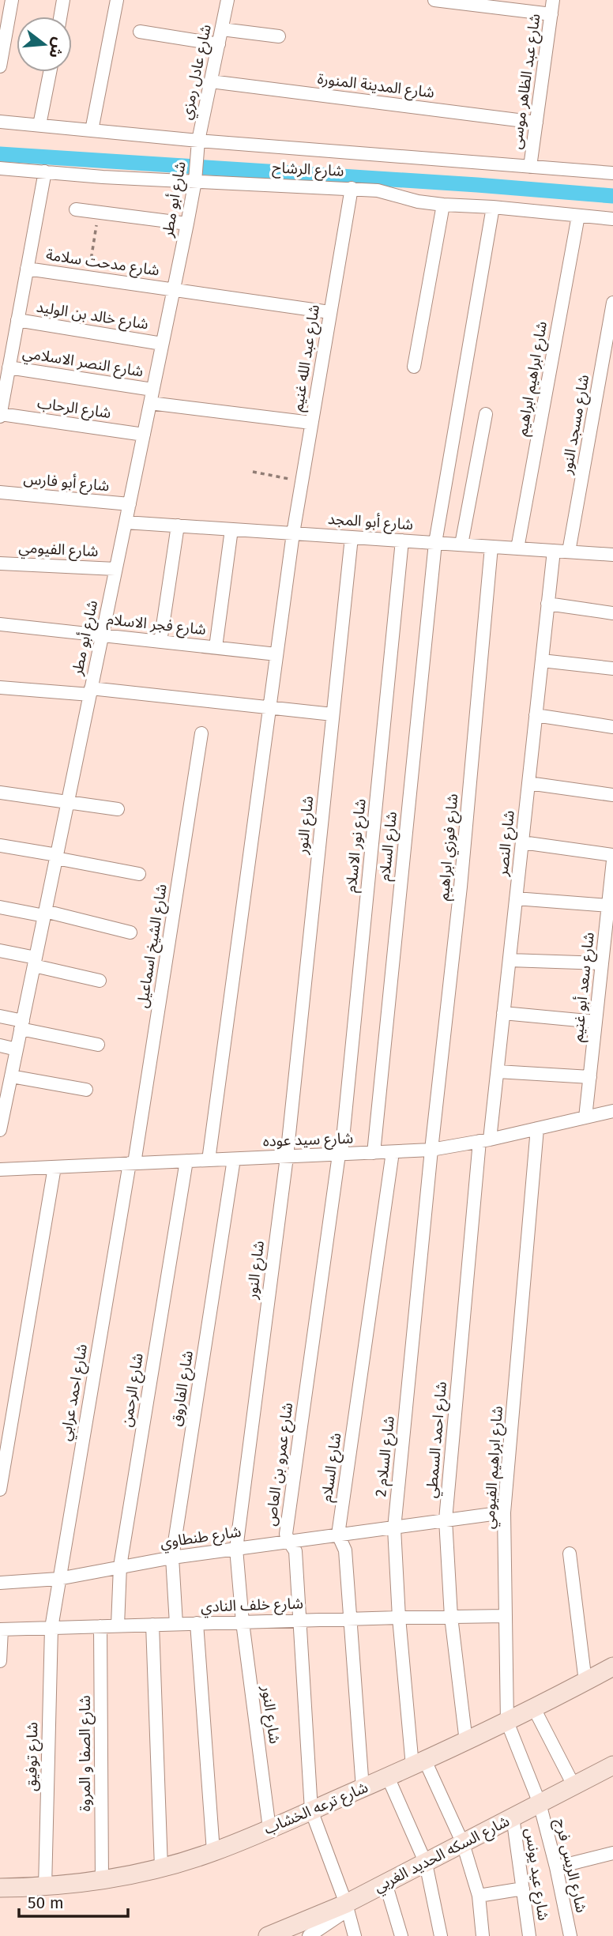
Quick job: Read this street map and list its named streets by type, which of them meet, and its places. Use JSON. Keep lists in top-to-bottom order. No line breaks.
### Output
{"streets":{"street":["شارع عادل رمزي","شارع عبد الظاهر موسى","شارع المدينة المنورة","شارع الرشاح","شارع أبو مطر","شارع مدحت سلامة","شارع خالد بن الوليد","شارع عبد الله غنيم","شارع النصر الاسلامي","شارع ابراهيم ابراهيم","شارع الرحاب","شارع مسجد النور","شارع أبو فارس","شارع أبو المجد","شارع الفيومي","شارع فجر الاسلام","شارع النور","شارع النصر","شارع نور الاسلام","شارع السلام","شارع فوزي ابراهيم","شارع الشيخ اسماعيل","شارع سعد أبو غنيم","شارع سيد عوده","شارع الفاروق","شارع الرحمن","شارع احمد عرابي","شارع احمد السمطي","شارع السلام 2","شارع عمرو بن العاص","شارع ابراهيم الفيومي","شارع طنطاوي","شارع خلف النادي","شارع الصفا و المروة","شارع توفيق","شارع ترعه الخشاب","شارع السكه الحديد الغربي","شارع الريس فرج","شارع عيد يونس"]},"crossings":[["شارع عادل رمزي","شارع المدينة المنورة"],["شارع عادل رمزي","شارع الرشاح"],["شارع عادل رمزي","شارع أبو مطر"],["شارع عبد الظاهر موسى","شارع المدينة المنورة"],["شارع عبد الظاهر موسى","شارع الرشاح"],["شارع الرشاح","شارع أبو مطر"],["شارع الرشاح","شارع عبد الله غنيم"],["شارع الرشاح","شارع ابراهيم ابراهيم"],["شارع الرشاح","شارع السلام"],["شارع أبو مطر","شارع مدحت سلامة"],["شارع أبو مطر","شارع خالد بن الوليد"],["شارع أبو مطر","شارع النصر الاسلامي"],["شارع أبو مطر","شارع الرحاب"],["شارع أبو مطر","شارع أبو فارس"],["شارع أبو مطر","شارع أبو المجد"],["شارع أبو مطر","شارع الفيومي"],["شارع أبو مطر","شارع فجر الاسلام"],["شارع مدحت سلامة","شارع عبد الله غنيم"],["شارع عبد الله غنيم","شارع أبو المجد"],["شارع عبد الله غنيم","شارع فجر الاسلام"],["شارع عبد الله غنيم","شارع سيد عوده"],["شارع ابراهيم ابراهيم","شارع أبو المجد"],["شارع مسجد النور","شارع أبو المجد"],["شارع أبو المجد","شارع النور"],["شارع أبو المجد","شارع النصر"],["شارع أبو المجد","شارع نور الاسلام"],["شارع أبو المجد","شارع السلام"],["شارع أبو المجد","شارع فوزي ابراهيم"],["شارع النور","شارع سيد عوده"],["شارع النور","شارع طنطاوي"],["شارع النور","شارع خلف النادي"],["شارع النور","شارع ترعه الخشاب"],["شارع النصر","شارع سيد عوده"],["شارع النصر","شارع احمد السمطي"],["شارع نور الاسلام","شارع سيد عوده"],["شارع نور الاسلام","شارع عمرو بن العاص"],["شارع السلام","شارع سيد عوده"],["شارع السلام","شارع طنطاوي"],["شارع السلام","شارع خلف النادي"],["شارع السلام","شارع ترعه الخشاب"],["شارع فوزي ابراهيم","شارع سيد عوده"],["شارع فوزي ابراهيم","شارع السلام 2"],["شارع الشيخ اسماعيل","شارع سيد عوده"],["شارع الشيخ اسماعيل","شارع احمد عرابي"],["شارع سعد أبو غنيم","شارع سيد عوده"],["شارع سيد عوده","شارع الفاروق"],["شارع سيد عوده","شارع الرحمن"],["شارع سيد عوده","شارع احمد عرابي"],["شارع سيد عوده","شارع احمد السمطي"],["شارع سيد عوده","شارع السلام 2"],["شارع سيد عوده","شارع عمرو بن العاص"],["شارع سيد عوده","شارع ابراهيم الفيومي"],["شارع الفاروق","شارع طنطاوي"],["شارع الفاروق","شارع خلف النادي"],["شارع الرحمن","شارع طنطاوي"],["شارع الرحمن","شارع خلف النادي"],["شارع احمد عرابي","شارع طنطاوي"],["شارع احمد عرابي","شارع خلف النادي"],["شارع احمد عرابي","شارع توفيق"],["شارع احمد السمطي","شارع طنطاوي"],["شارع احمد السمطي","شارع خلف النادي"],["شارع احمد السمطي","شارع ترعه الخشاب"],["شارع السلام 2","شارع طنطاوي"],["شارع السلام 2","شارع خلف النادي"],["شارع السلام 2","شارع ترعه الخشاب"],["شارع السلام 2","شارع السكه الحديد الغربي"],["شارع عمرو بن العاص","شارع طنطاوي"],["شارع عمرو بن العاص","شارع خلف النادي"],["شارع عمرو بن العاص","شارع ترعه الخشاب"],["شارع عمرو بن العاص","شارع السكه الحديد الغربي"],["شارع ابراهيم الفيومي","شارع طنطاوي"],["شارع ابراهيم الفيومي","شارع خلف النادي"],["شارع ابراهيم الفيومي","شارع ترعه الخشاب"],["شارع ابراهيم الفيومي","شارع السكه الحديد الغربي"],["شارع ابراهيم الفيومي","شارع الريس فرج"],["شارع خلف النادي","شارع الصفا و المروة"],["شارع خلف النادي","شارع توفيق"],["شارع الصفا و المروة","شارع ترعه الخشاب"],["شارع توفيق","شارع ترعه الخشاب"],["شارع السكه الحديد الغربي","شارع الريس فرج"],["شارع السكه الحديد الغربي","شارع عيد يونس"]],"scale_bar":"50 m","north":"right"}
